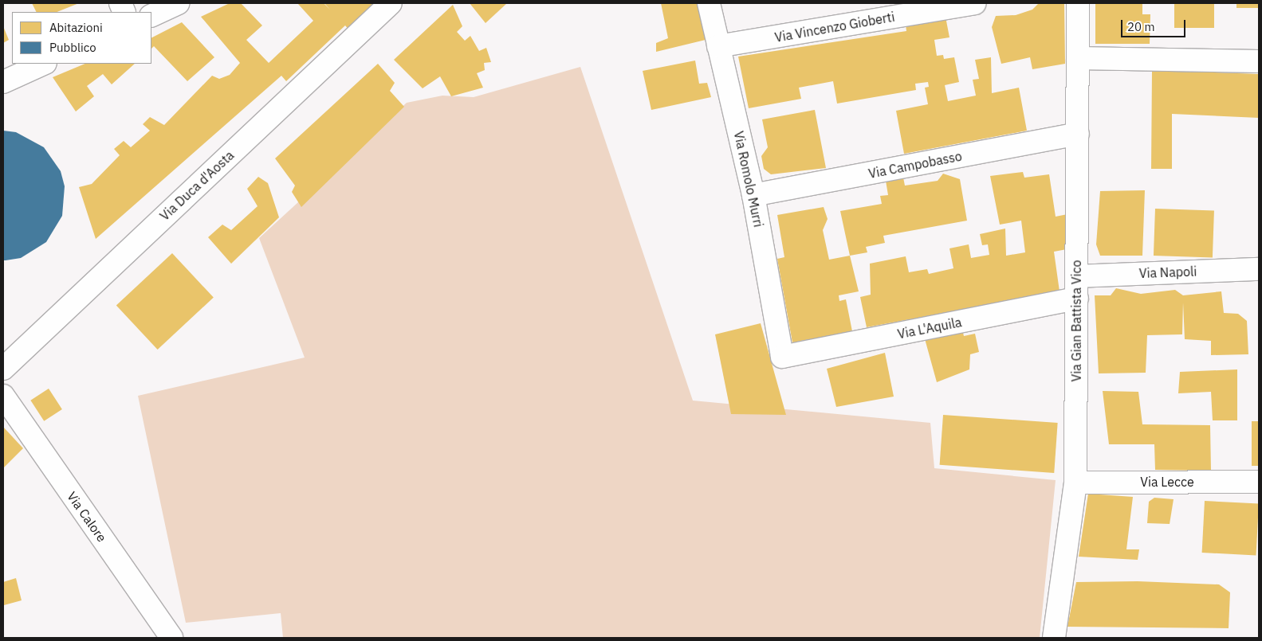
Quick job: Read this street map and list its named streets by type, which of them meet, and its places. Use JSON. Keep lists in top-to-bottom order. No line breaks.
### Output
{"streets":{"street":["Via Vincenzo Gioberti","Via Campobasso","Via Romolo Murri","Via Duca d'Aosta","Via Napoli","Via Gian Battista Vico","Via L'Aquila","Via Lecce","Via Calore"]},"crossings":[["Via Vincenzo Gioberti","Via Romolo Murri"],["Via Campobasso","Via Romolo Murri"],["Via Campobasso","Via Gian Battista Vico"],["Via Romolo Murri","Via L'Aquila"],["Via Napoli","Via Gian Battista Vico"],["Via Gian Battista Vico","Via L'Aquila"],["Via Gian Battista Vico","Via Lecce"]],"legend":["Abitazioni","Pubblico"],"scale_bar":"20 m"}
